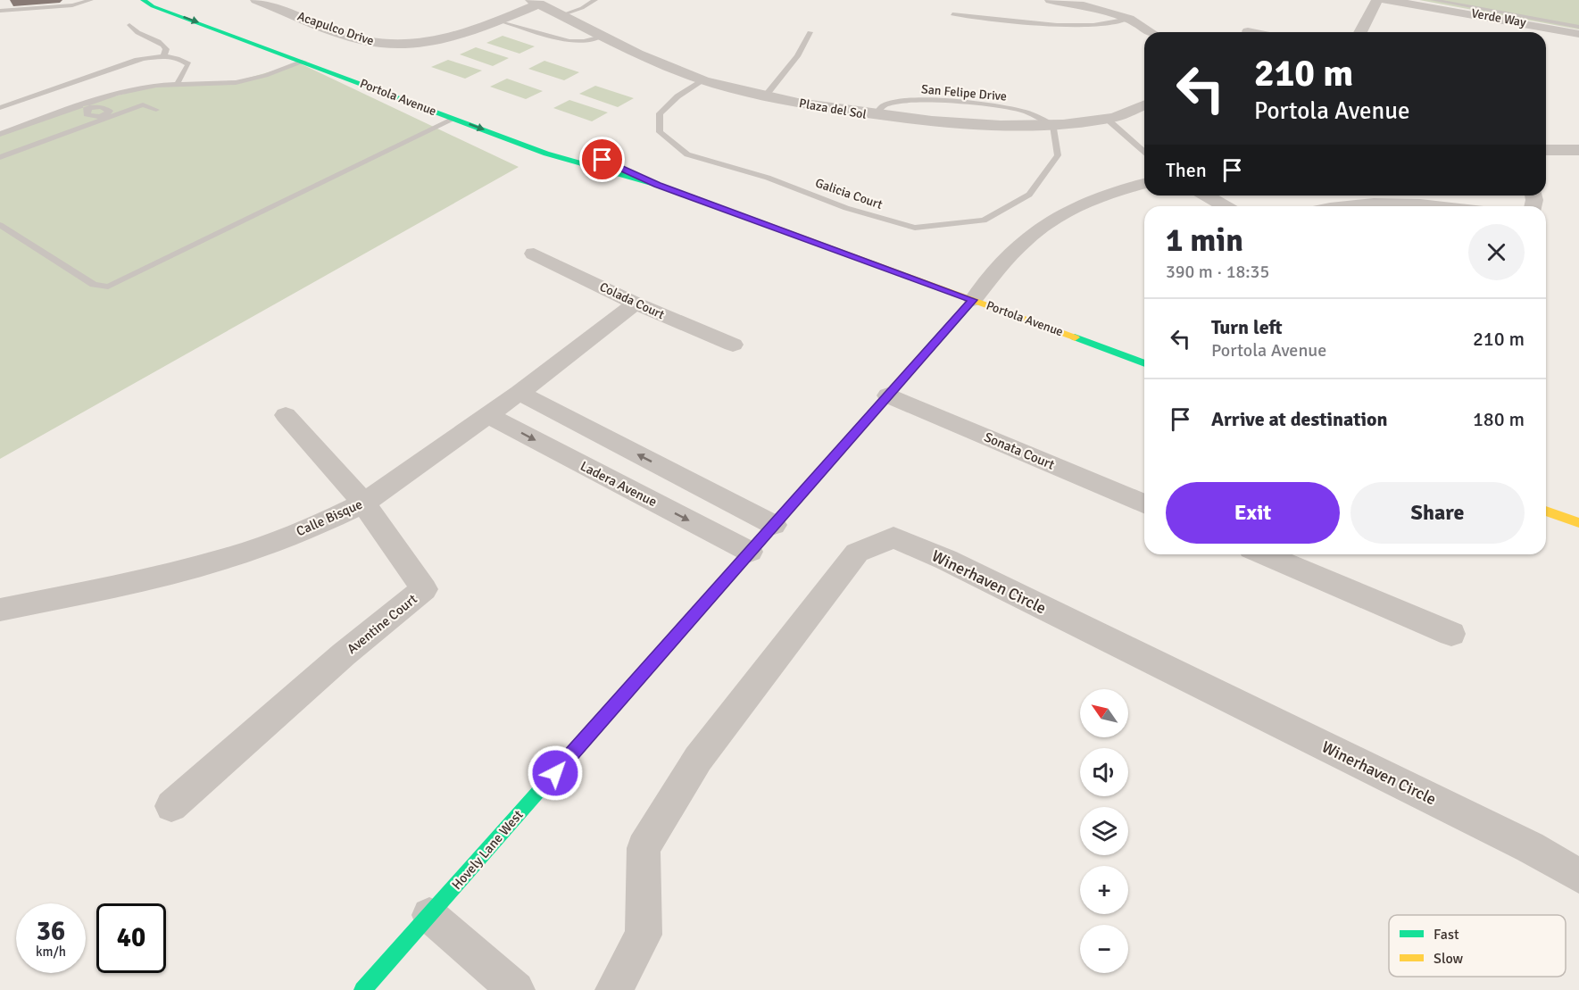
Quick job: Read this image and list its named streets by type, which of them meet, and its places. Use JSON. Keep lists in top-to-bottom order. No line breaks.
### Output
{"streets":{"main road":["Portola Avenue","Hovely Lane West"],"street":["Verde Way","Acapulco Drive","Plaza del Sol","Colada Court","Sonata Court","Ladera Avenue","Calle Bisque","Winerhaven Circle","Aventine Court"],"lane":["Galicia Court"]},"crossings":[["Acapulco Drive","Plaza del Sol"],["Portola Avenue","Hovely Lane West"],["Plaza del Sol","Galicia Court"],["Colada Court","Calle Bisque"],["Sonata Court","Hovely Lane West"],["Ladera Avenue","Calle Bisque"],["Ladera Avenue","Hovely Lane West"],["Calle Bisque","Aventine Court"]],"legend":["Fast","Slow"],"north":"top left","page":{"turn":["210 m","Portola Avenue"],"then":"Then","heading":["1 min","390 m · 18:35"],"list":[{"name":"Turn left","note":"Portola Avenue","value":"210 m"},{"name":"Arrive at destination","value":"180 m"}],"buttons":["Exit","Share"],"map_buttons":["+","−"],"speed":"36 km/h","limit":"40"}}
